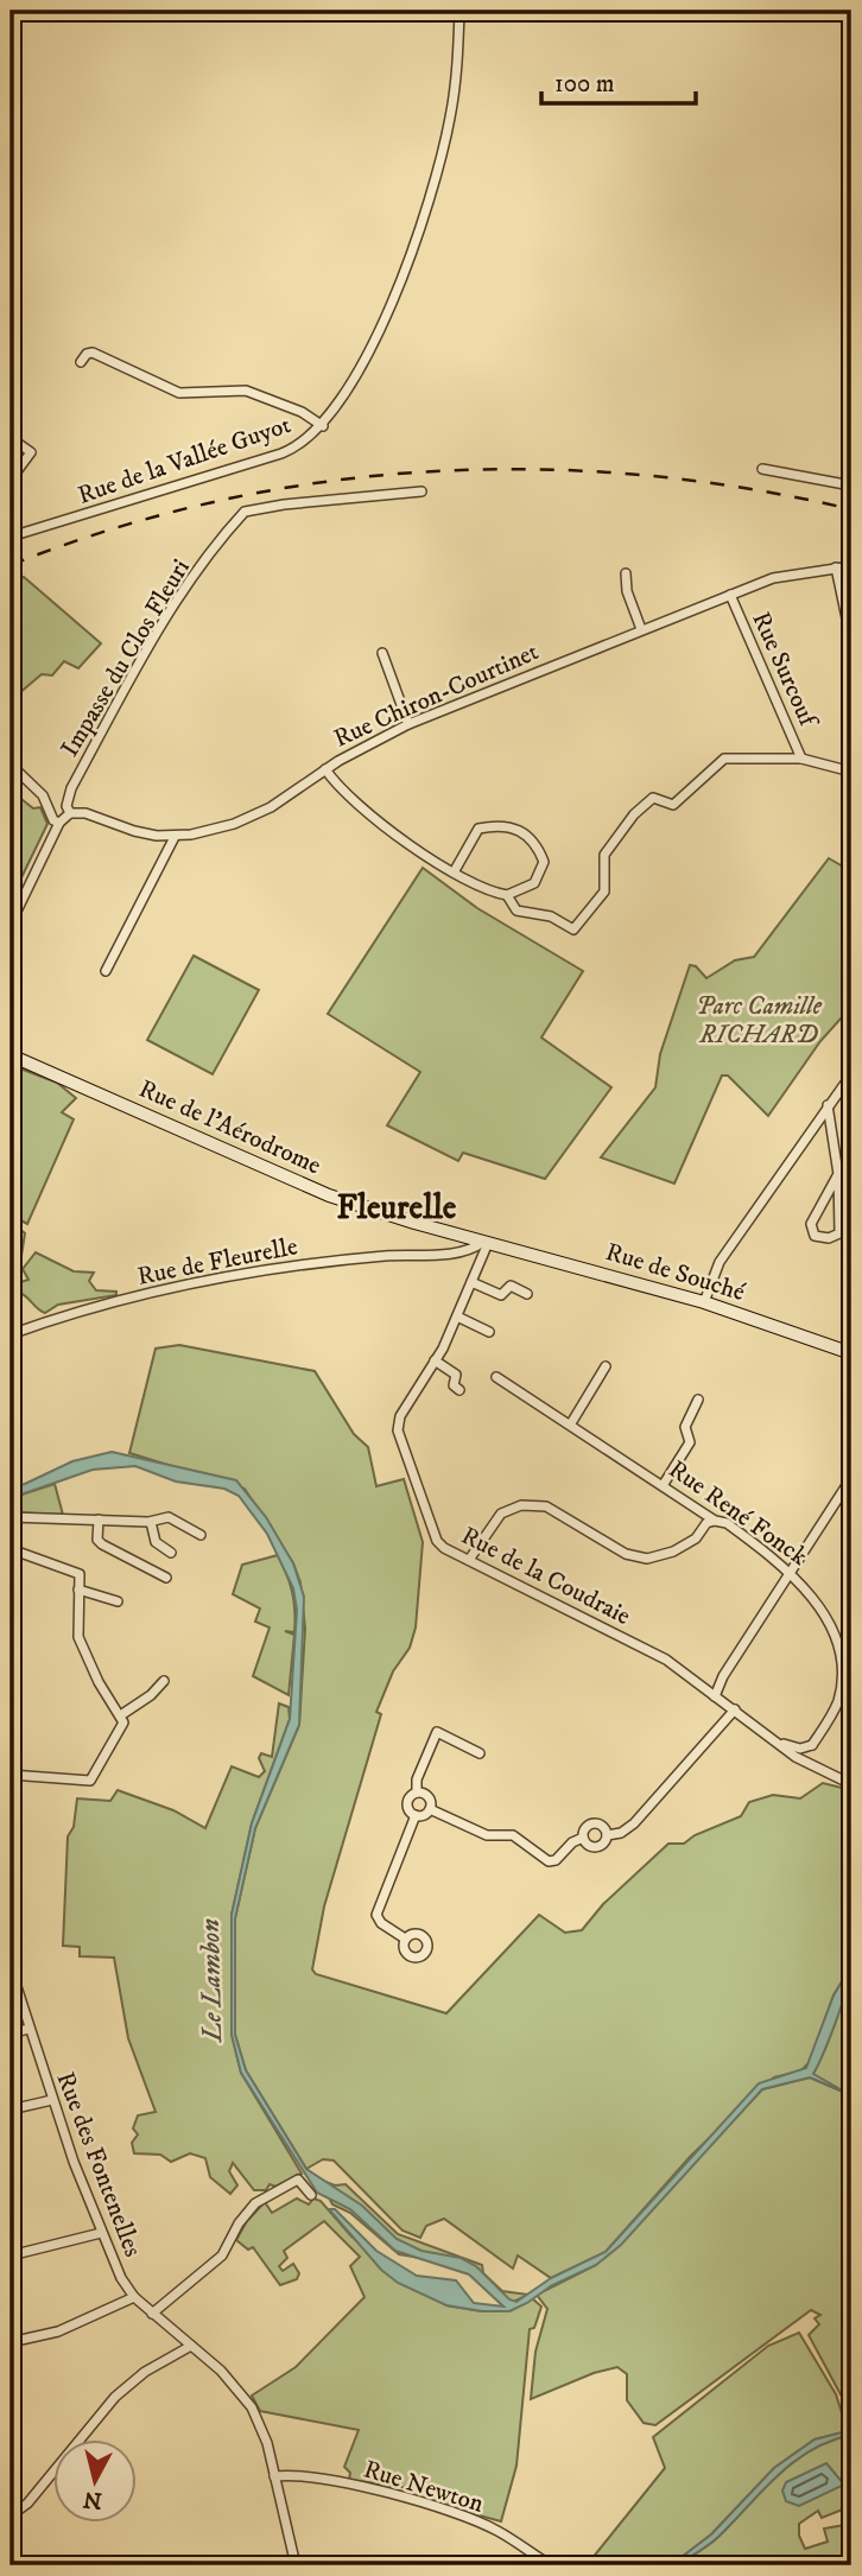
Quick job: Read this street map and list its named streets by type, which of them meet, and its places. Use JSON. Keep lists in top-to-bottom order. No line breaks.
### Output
{"streets":{"street":["Rue de la Vallée Guyot","Impasse du Clos Fleuri","Rue Surcouf","Rue Chiron-Courtinet","Rue de l'Aérodrome","Rue de Fleurelle","Rue de Souché","Rue René Fonck","Rue de la Coudraie","Rue des Fontenelles","Rue Newton"]},"crossings":[["Impasse du Clos Fleuri","Rue Chiron-Courtinet"],["Rue Surcouf","Rue Chiron-Courtinet"],["Rue de l'Aérodrome","Rue de Fleurelle"],["Rue de l'Aérodrome","Rue de Souché"],["Rue de l'Aérodrome","Rue de la Coudraie"],["Rue de Fleurelle","Rue de Souché"],["Rue de Fleurelle","Rue de la Coudraie"],["Rue de Souché","Rue de la Coudraie"],["Rue des Fontenelles","Rue Newton"]],"districts":["Fleurelle"],"water":["Le Lambon"],"parks":["Parc Camille RICHARD"],"scale_bar":"100 m","north":"bottom"}
